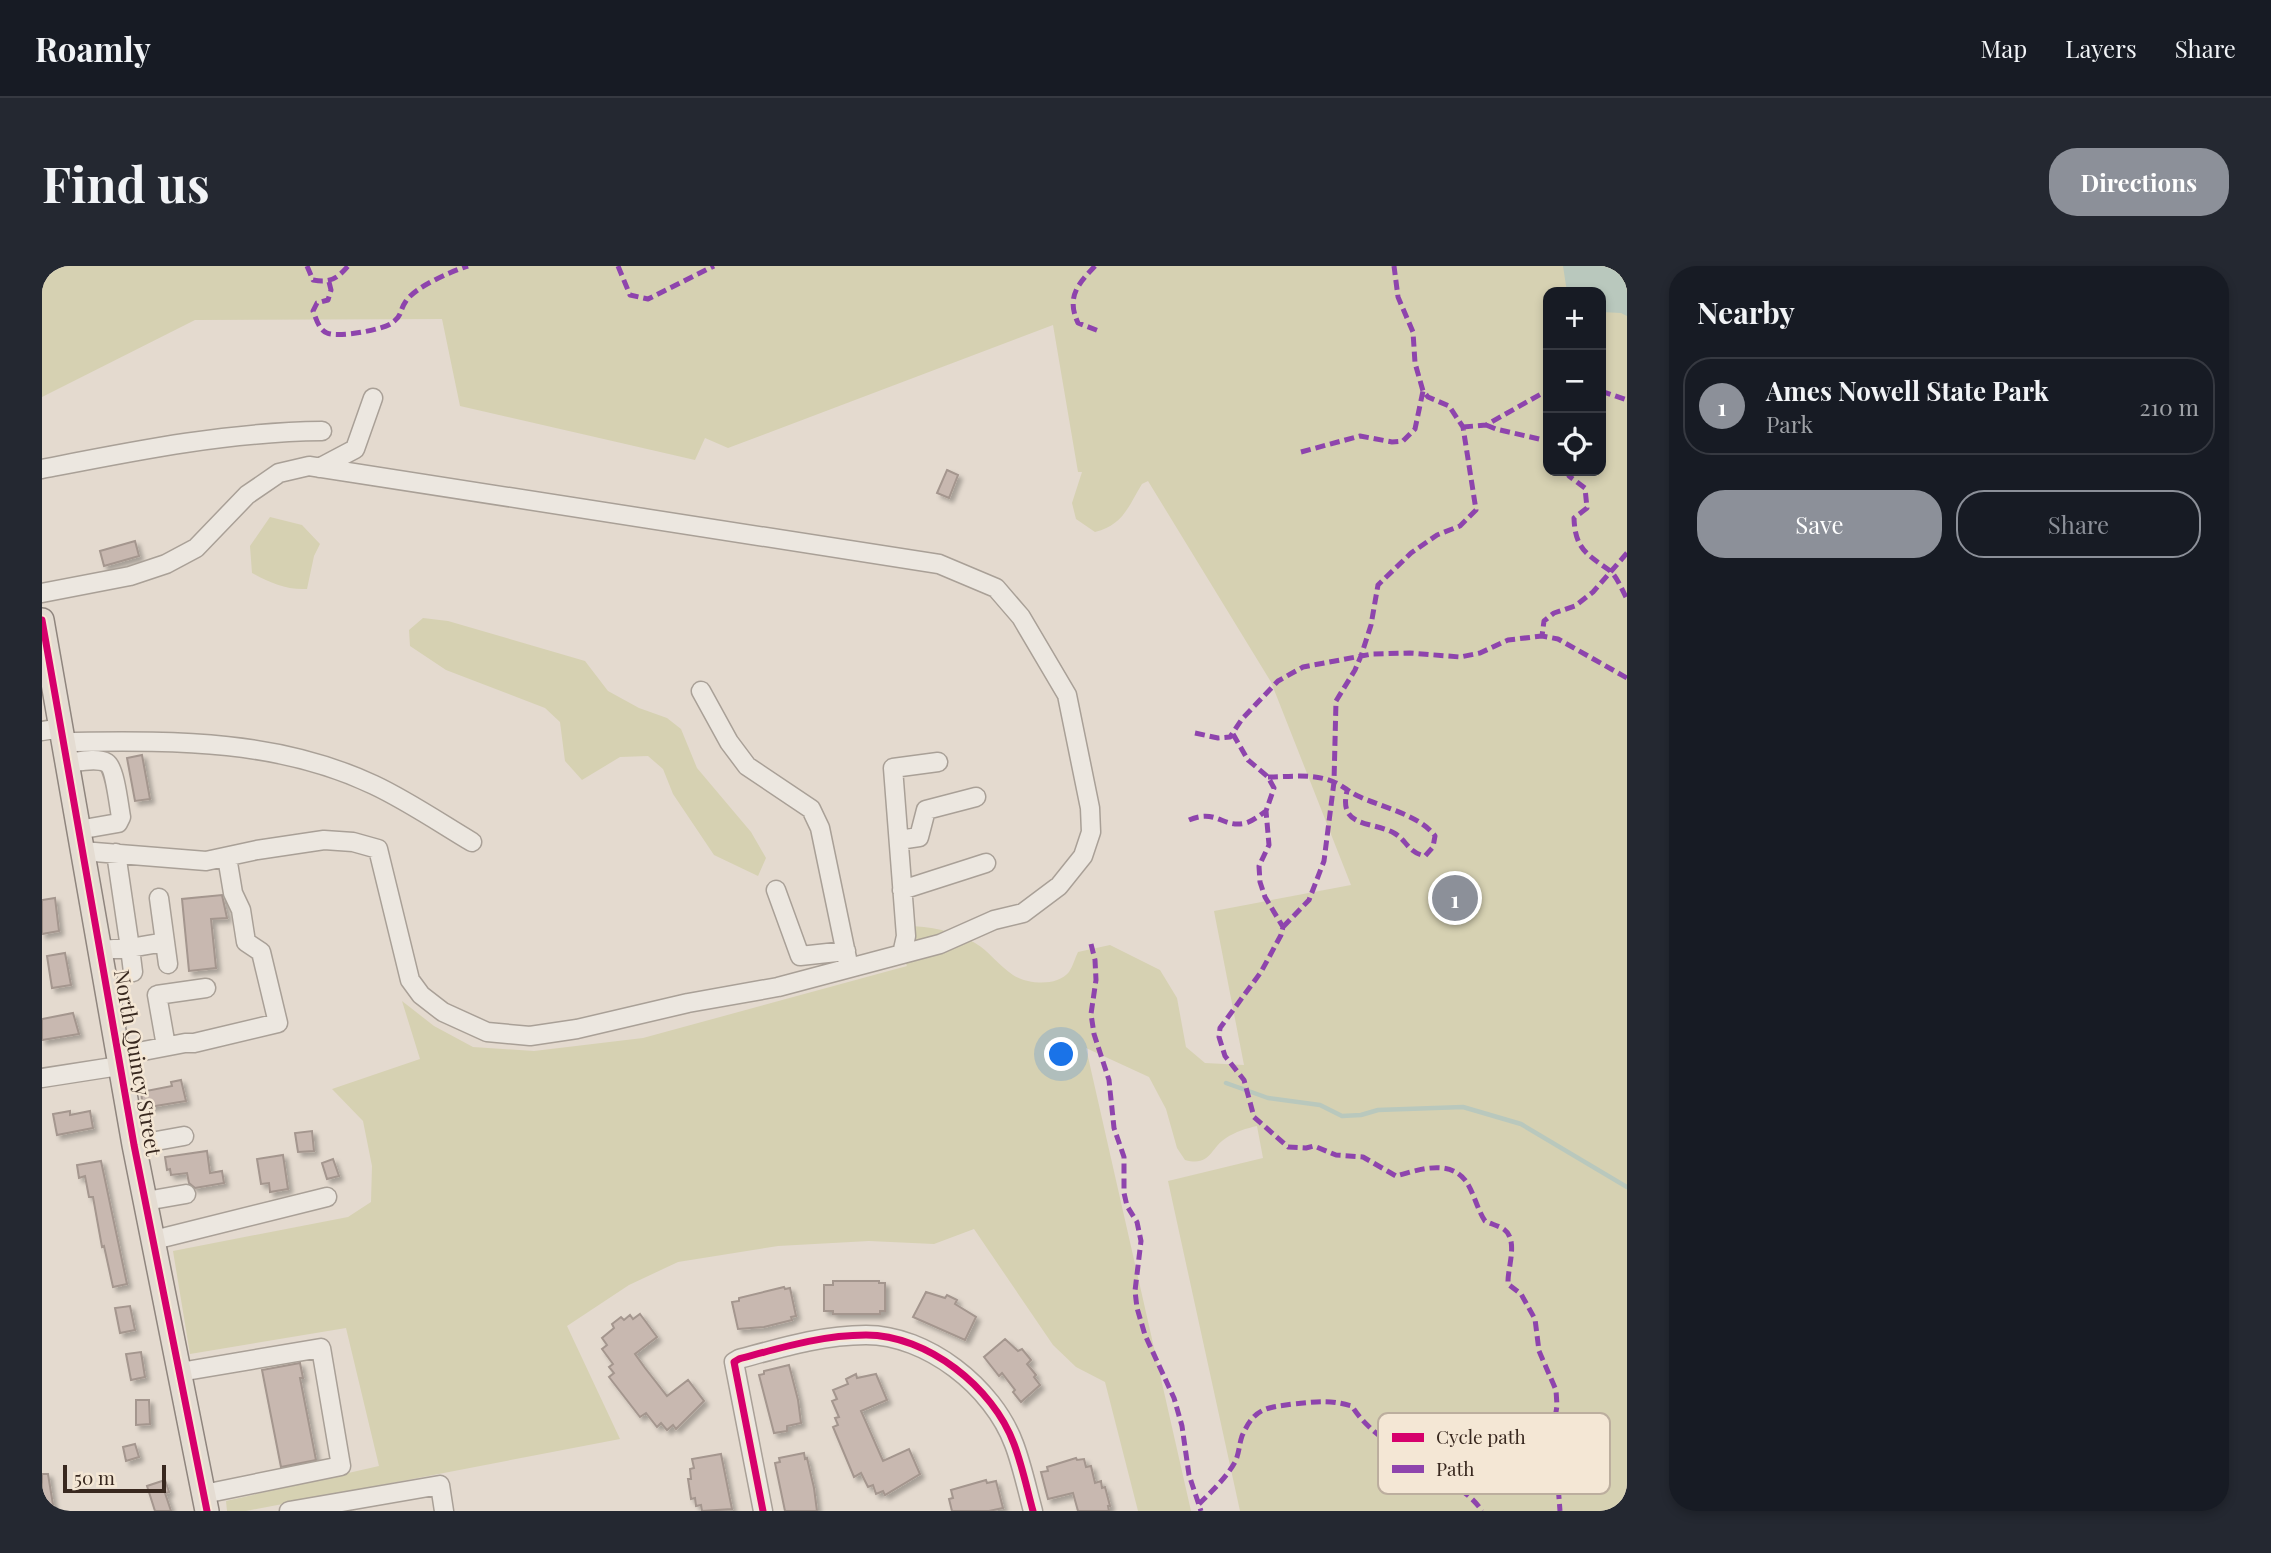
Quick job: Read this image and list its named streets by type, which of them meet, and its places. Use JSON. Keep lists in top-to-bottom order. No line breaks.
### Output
{"streets":{"main road":["North Quincy Street"]},"legend":["Cycle path","Path"],"scale_bar":"50 m","page":{"header":"Roamly","nav":["Map","Layers","Share"],"buttons":["Directions",["Save","Share"]],"title":"Find us","heading":"Nearby","map_buttons":["+","−"],"list":[{"mark":"1","name":"Ames Nowell State Park","note":"Park","value":"210 m"}],"pins":"1","scale":"50 m"}}
